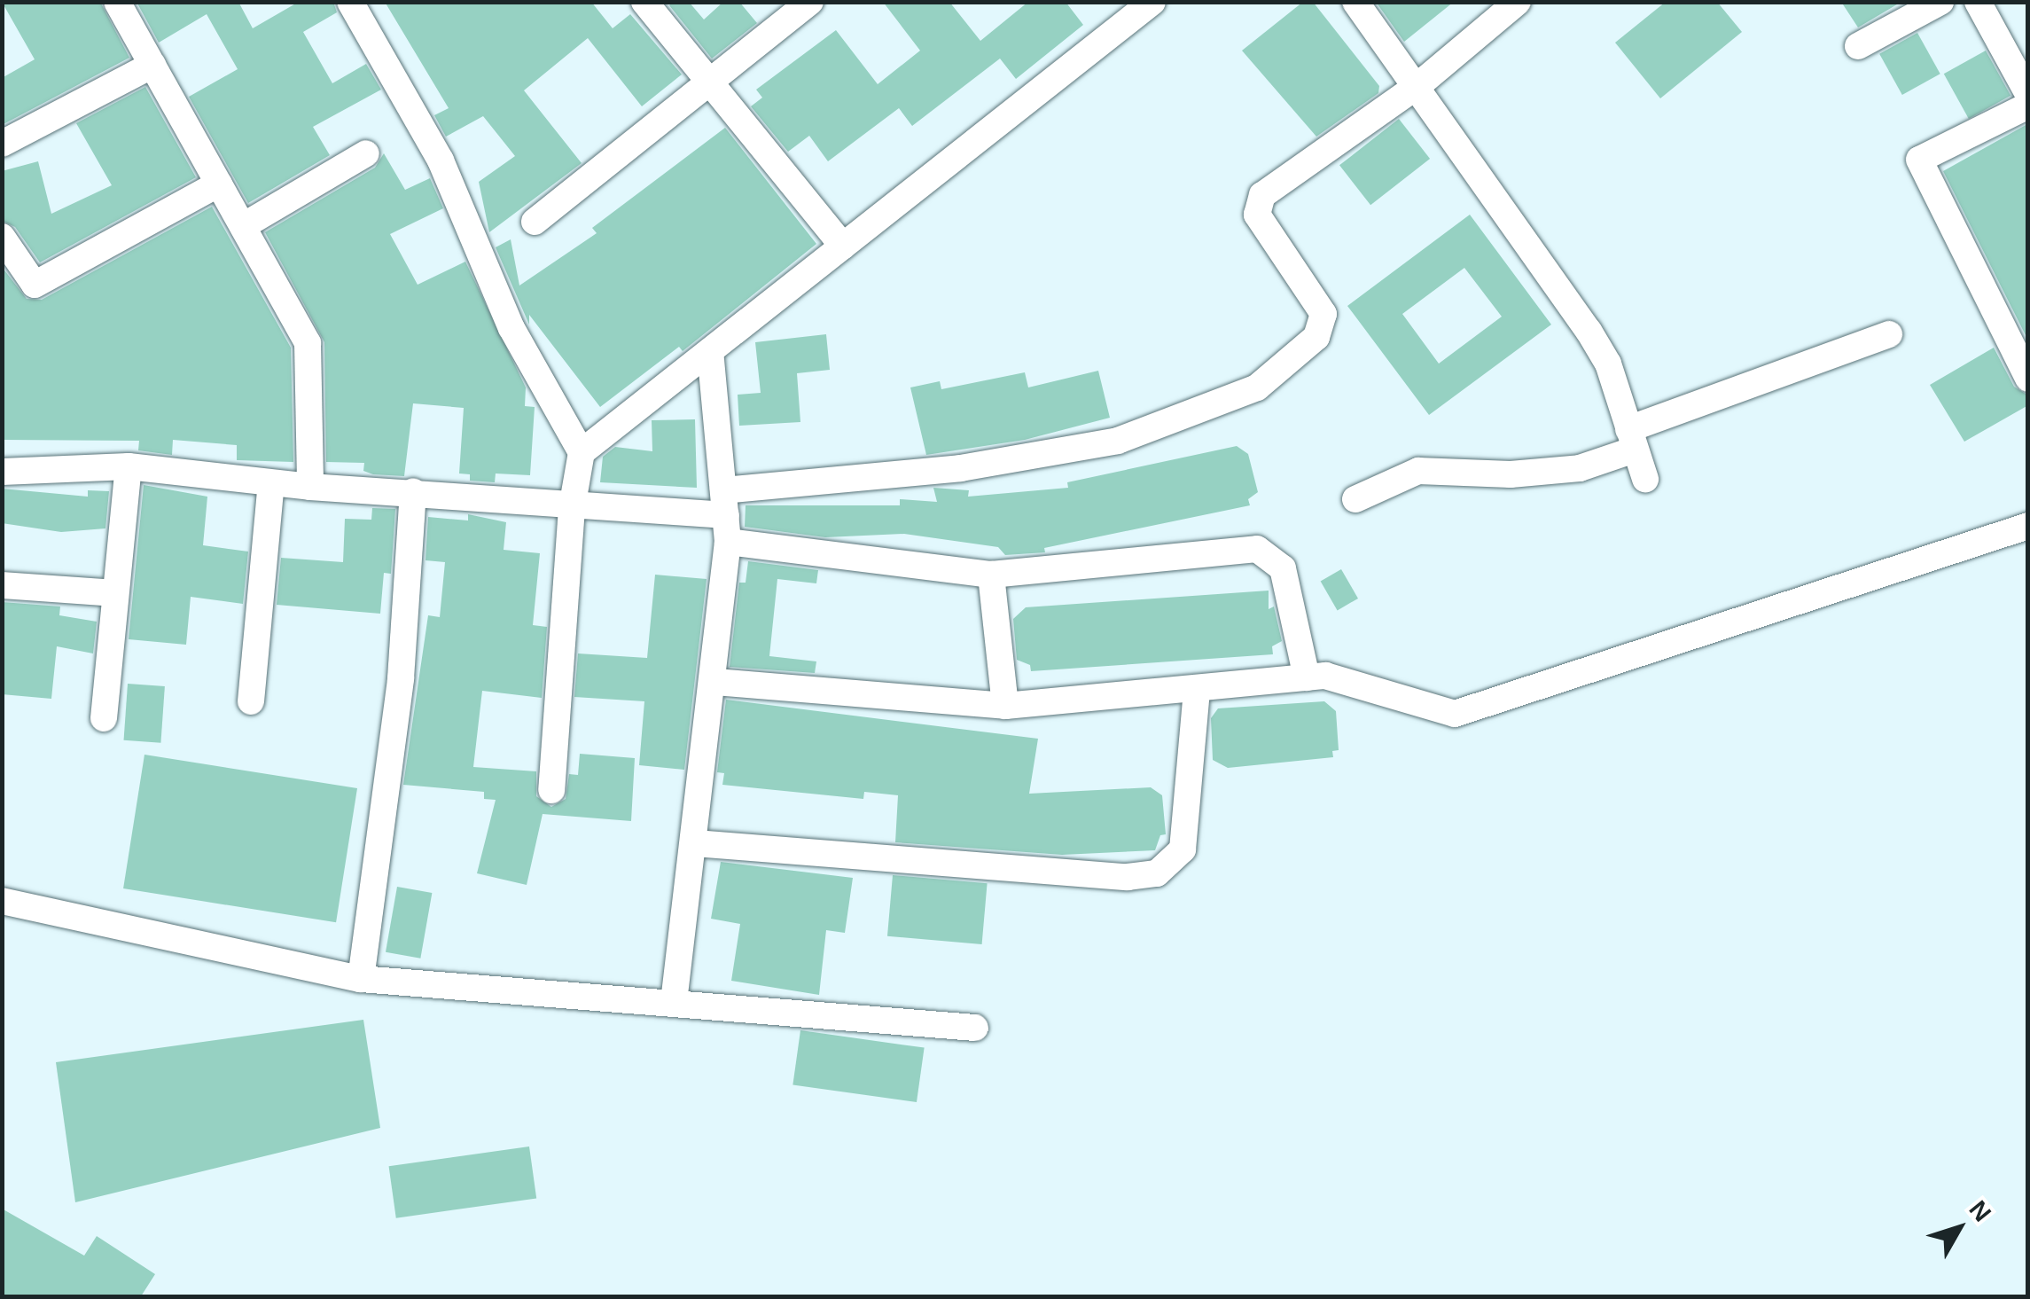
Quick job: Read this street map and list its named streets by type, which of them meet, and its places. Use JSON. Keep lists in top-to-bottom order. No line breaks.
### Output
{"north":"top right"}
